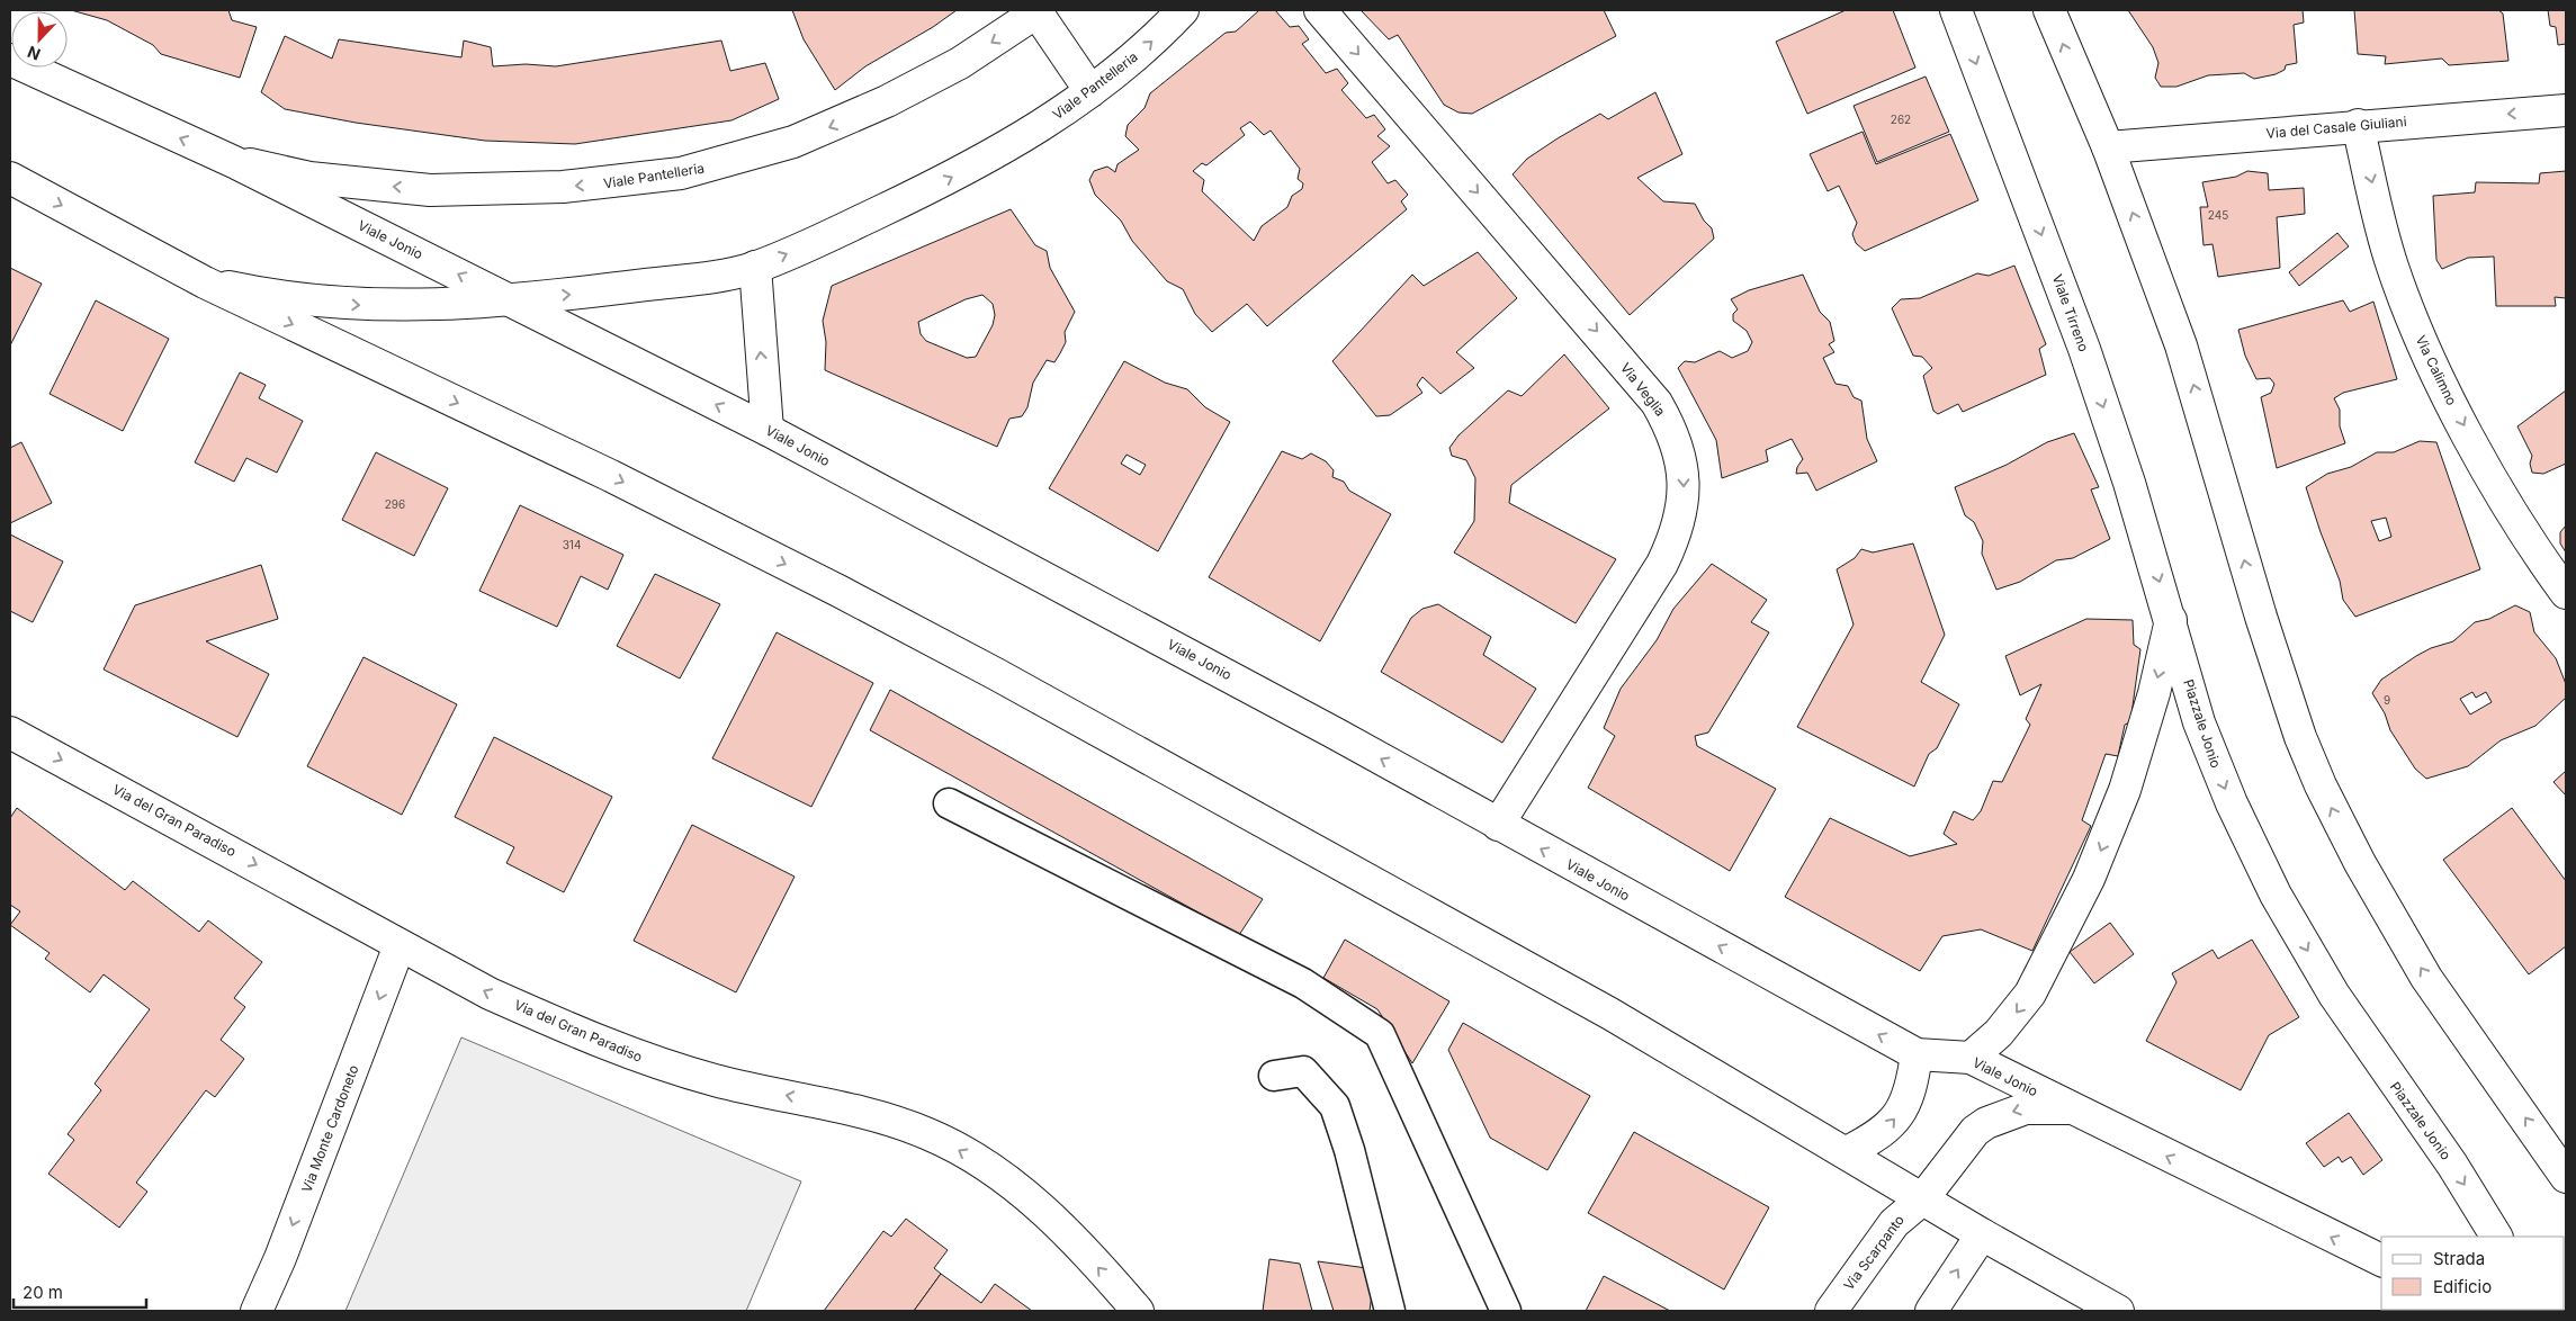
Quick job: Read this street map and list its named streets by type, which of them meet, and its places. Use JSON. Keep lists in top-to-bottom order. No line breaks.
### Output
{"streets":{"main road":["Viale Pantelleria","Via del Casale Giuliani","Viale Jonio","Viale Tirreno","Via Calimno","Via Veglia","Piazzale Jonio","Via del Gran Paradiso","Via Monte Cardoneto","Via Scarpanto"]},"crossings":[["Viale Pantelleria","Viale Jonio"],["Via del Casale Giuliani","Via Calimno"],["Viale Jonio","Via Veglia"],["Viale Jonio","Via Scarpanto"],["Viale Tirreno","Piazzale Jonio"],["Via del Gran Paradiso","Via Monte Cardoneto"]],"one_way":["Via del Casale Giuliani","Via Veglia","Via Monte Cardoneto","Via Scarpanto"],"house_numbers":["262","245","296","314","9"],"legend":["Strada","Edificio"],"scale_bar":"20 m","north":"bottom"}
